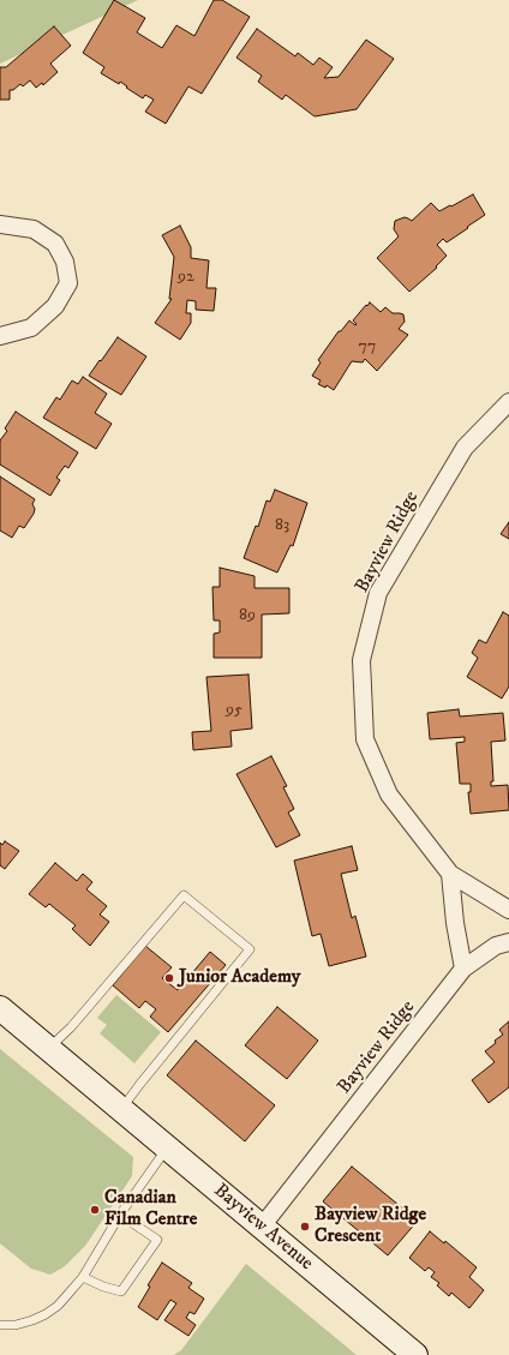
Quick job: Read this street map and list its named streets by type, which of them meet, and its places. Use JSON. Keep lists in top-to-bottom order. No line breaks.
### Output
{"streets":{"main road":["Bayview Avenue"],"street":["Bayview Ridge"]},"crossings":[["Bayview Ridge","Bayview Avenue"]],"places":["Junior Academy","Canadian Film Centre","Bayview Ridge Crescent"],"house_numbers":["92","77","83","89","95"]}
